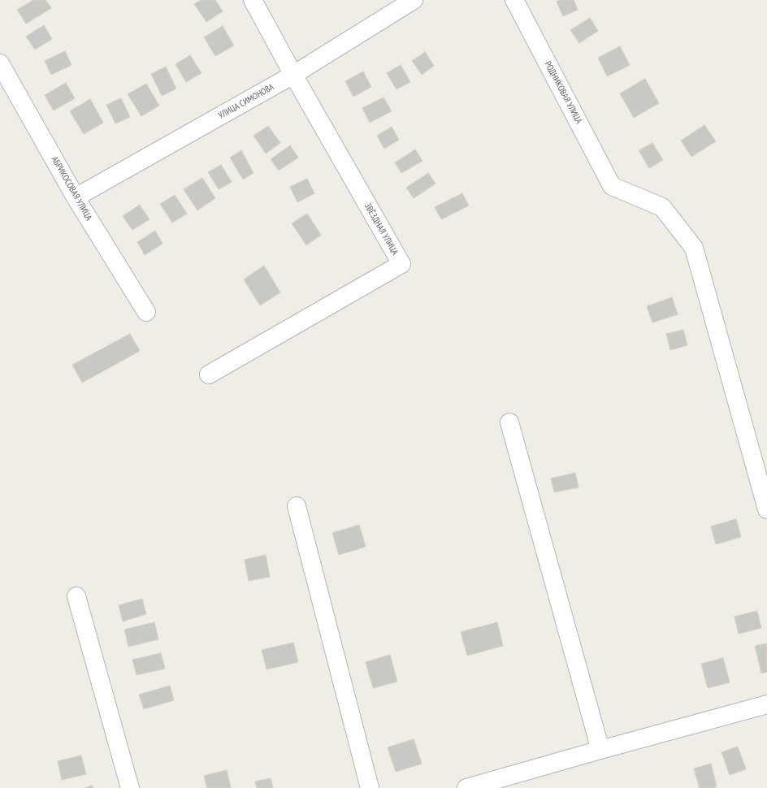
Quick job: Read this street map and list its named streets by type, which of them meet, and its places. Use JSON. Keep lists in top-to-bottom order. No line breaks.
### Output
{"streets":{"street":["РОДНИКОВАЯ УЛИЦА","УЛИЦА СИМОНОВА","АБРИКОСОВАЯ УЛИЦА","ЗВЁЗДНАЯ УЛИЦА"]},"crossings":[["УЛИЦА СИМОНОВА","АБРИКОСОВАЯ УЛИЦА"],["УЛИЦА СИМОНОВА","ЗВЁЗДНАЯ УЛИЦА"]]}
